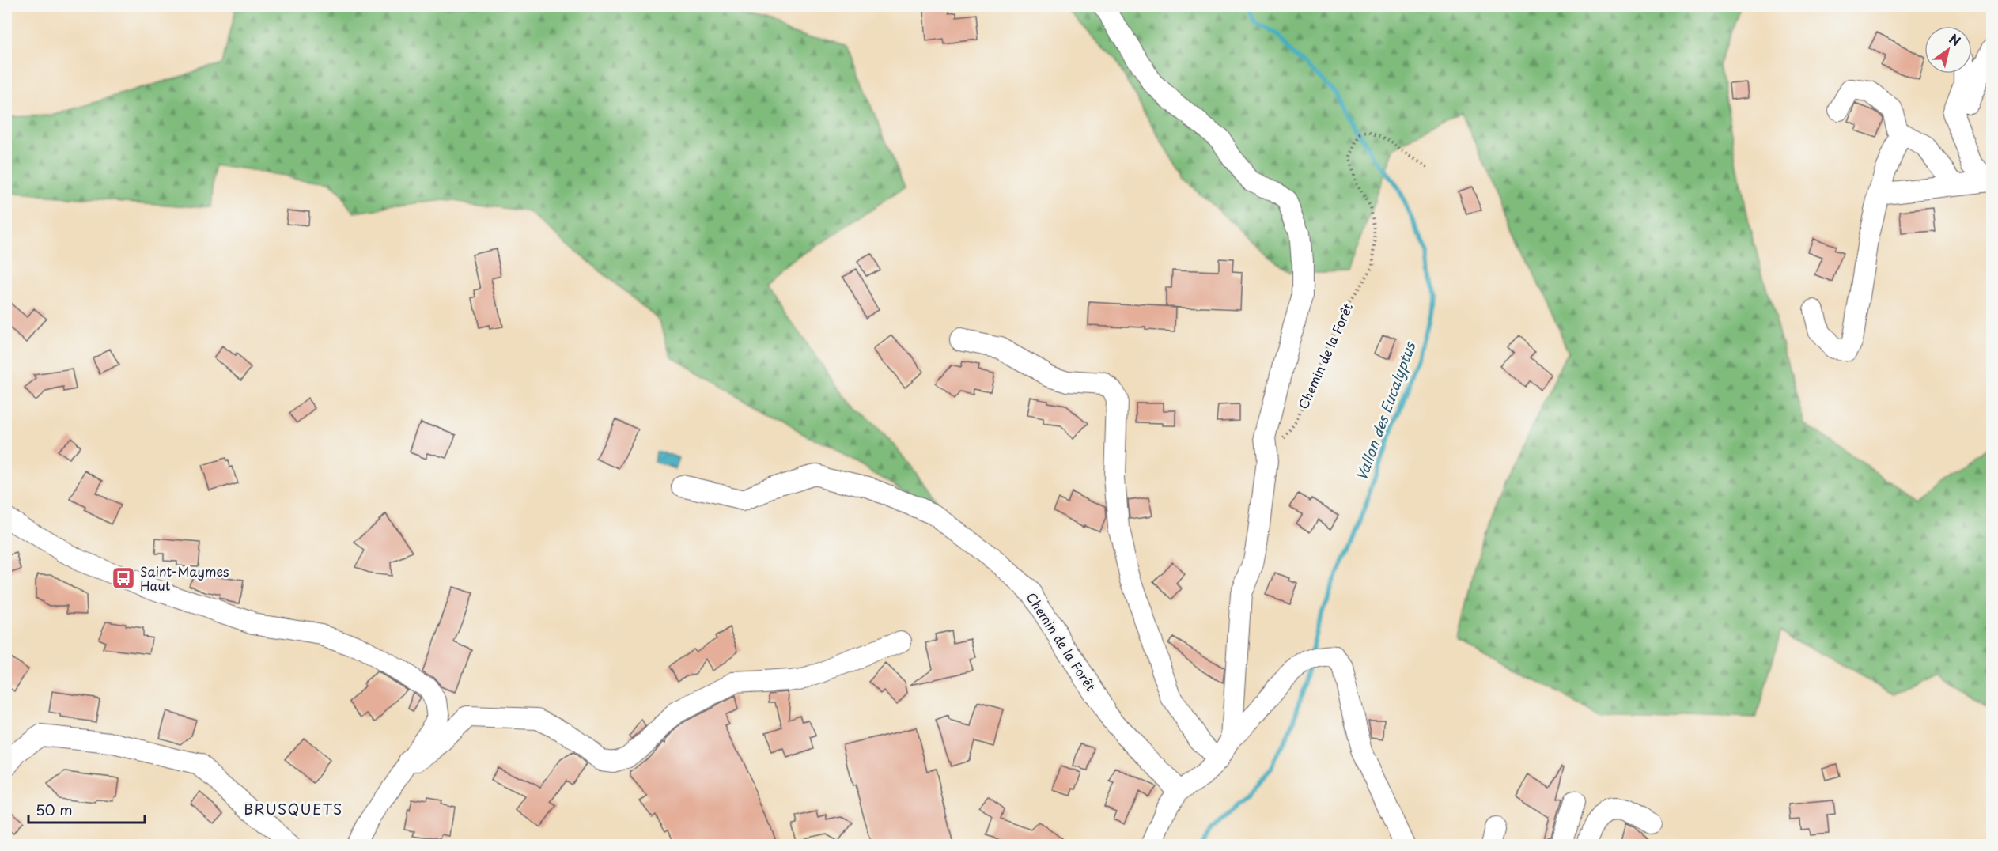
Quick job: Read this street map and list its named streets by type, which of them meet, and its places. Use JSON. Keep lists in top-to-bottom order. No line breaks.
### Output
{"streets":{"street":["Chemin de la Forêt"]},"districts":["BRUSQUETS"],"water":["Vallon des Eucalyptus"],"places":{"bus stop":["Saint-Maymes Haut"]},"scale_bar":"50 m","north":"top right"}
